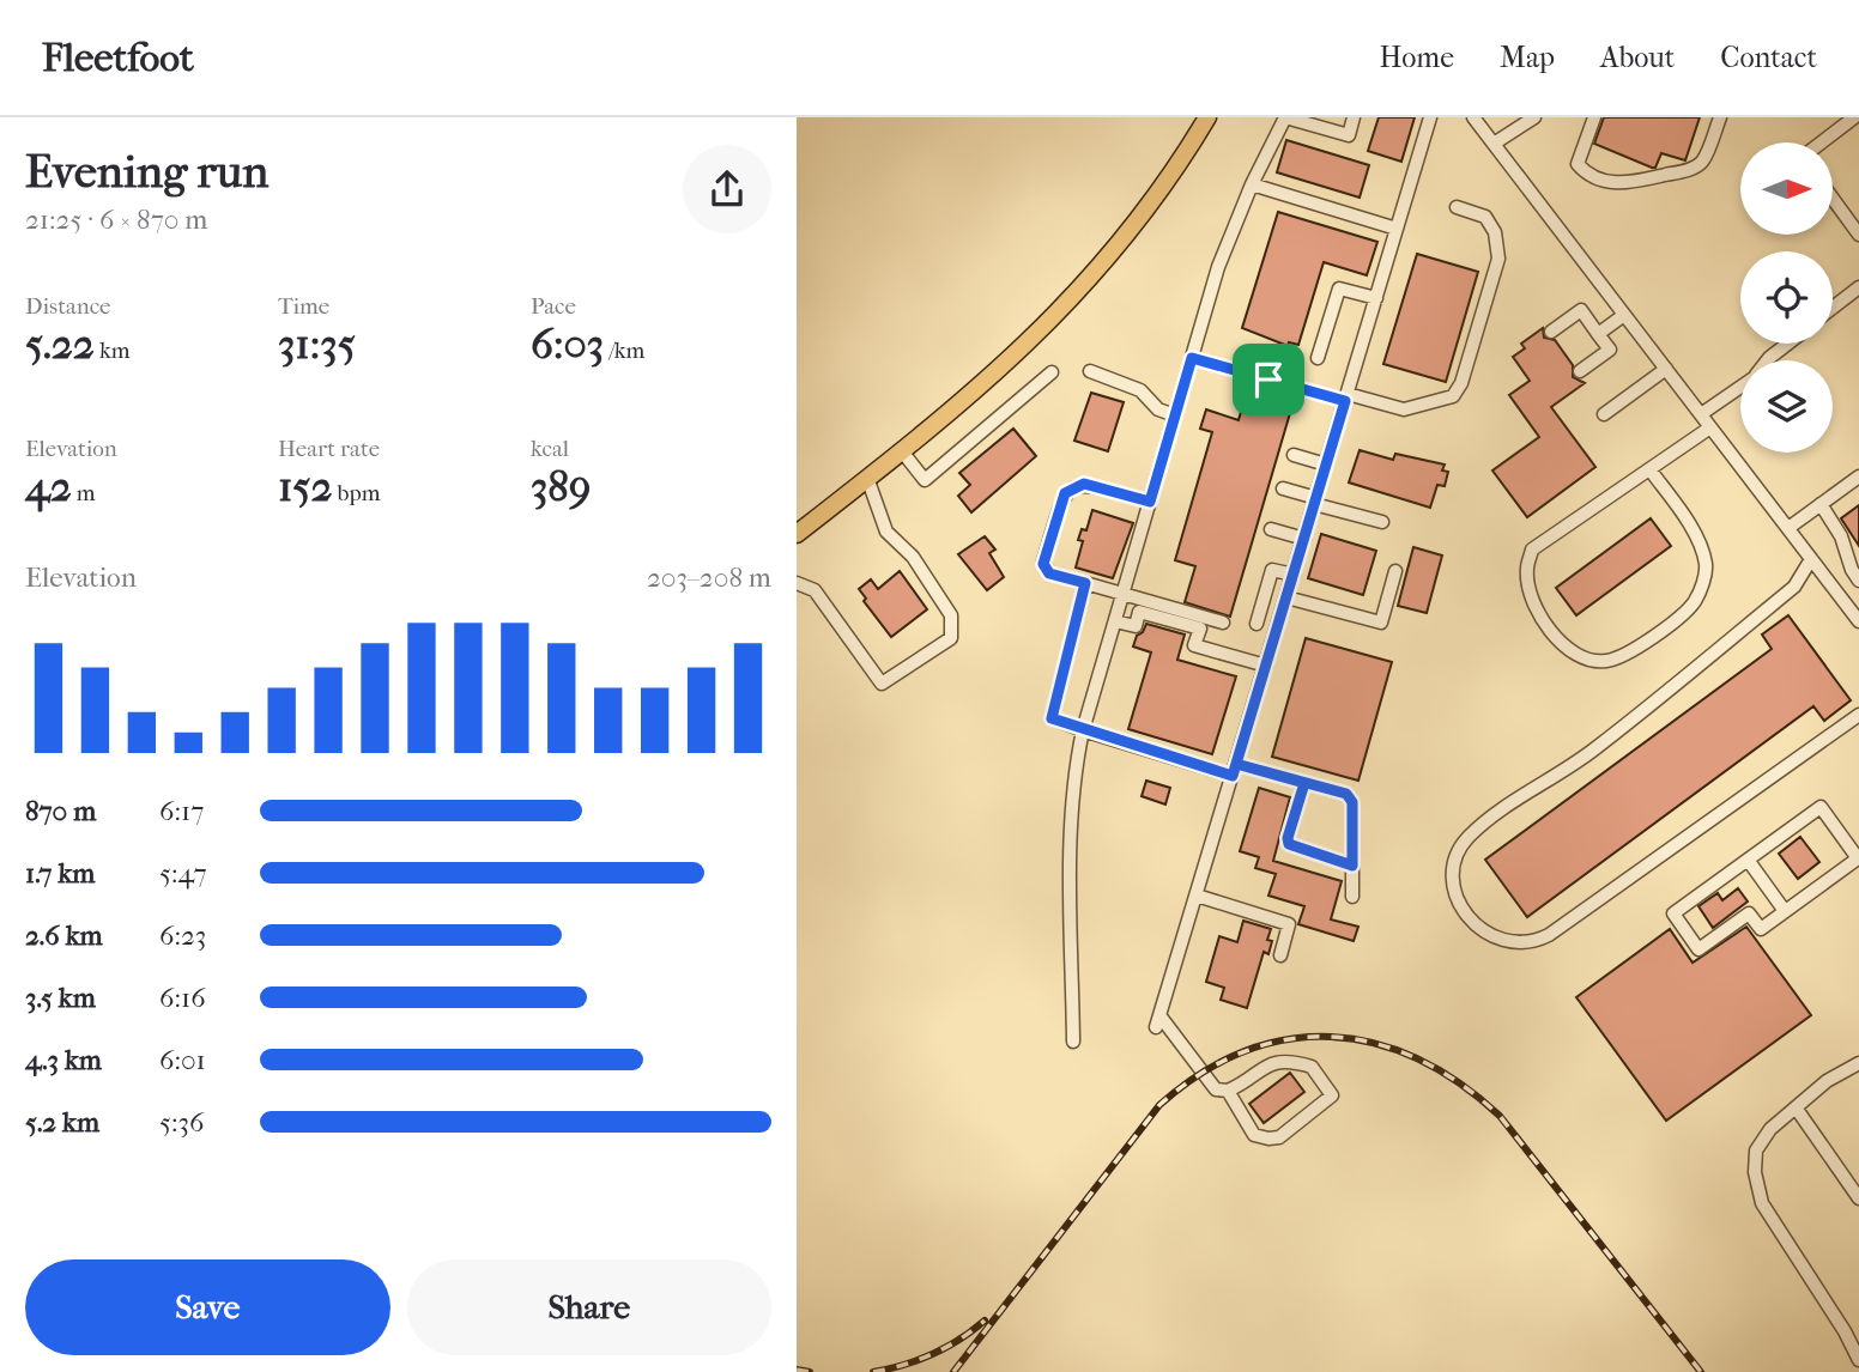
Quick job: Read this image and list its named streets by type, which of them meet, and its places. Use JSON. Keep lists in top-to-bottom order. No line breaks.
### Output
{"north":"right","page":{"header":"Fleetfoot","nav":["Home","Map","About","Contact"],"heading":["Evening run","21:25 · 6 × 870 m"],"stats":[["Distance","5.22 km"],["Time","31:35"],["Pace","6:03 /km"],["Elevation","42 m"],["Heart rate","152 bpm"],["kcal","389"]],"chart":["Elevation","203–208 m"],"list":[{"name":"870 m","note":"6:17"},{"name":"1.7 km","note":"5:47"},{"name":"2.6 km","note":"6:23"},{"name":"3.5 km","note":"6:16"},{"name":"4.3 km","note":"6:01"},{"name":"5.2 km","note":"5:36"}],"buttons":["Save","Share"]}}
